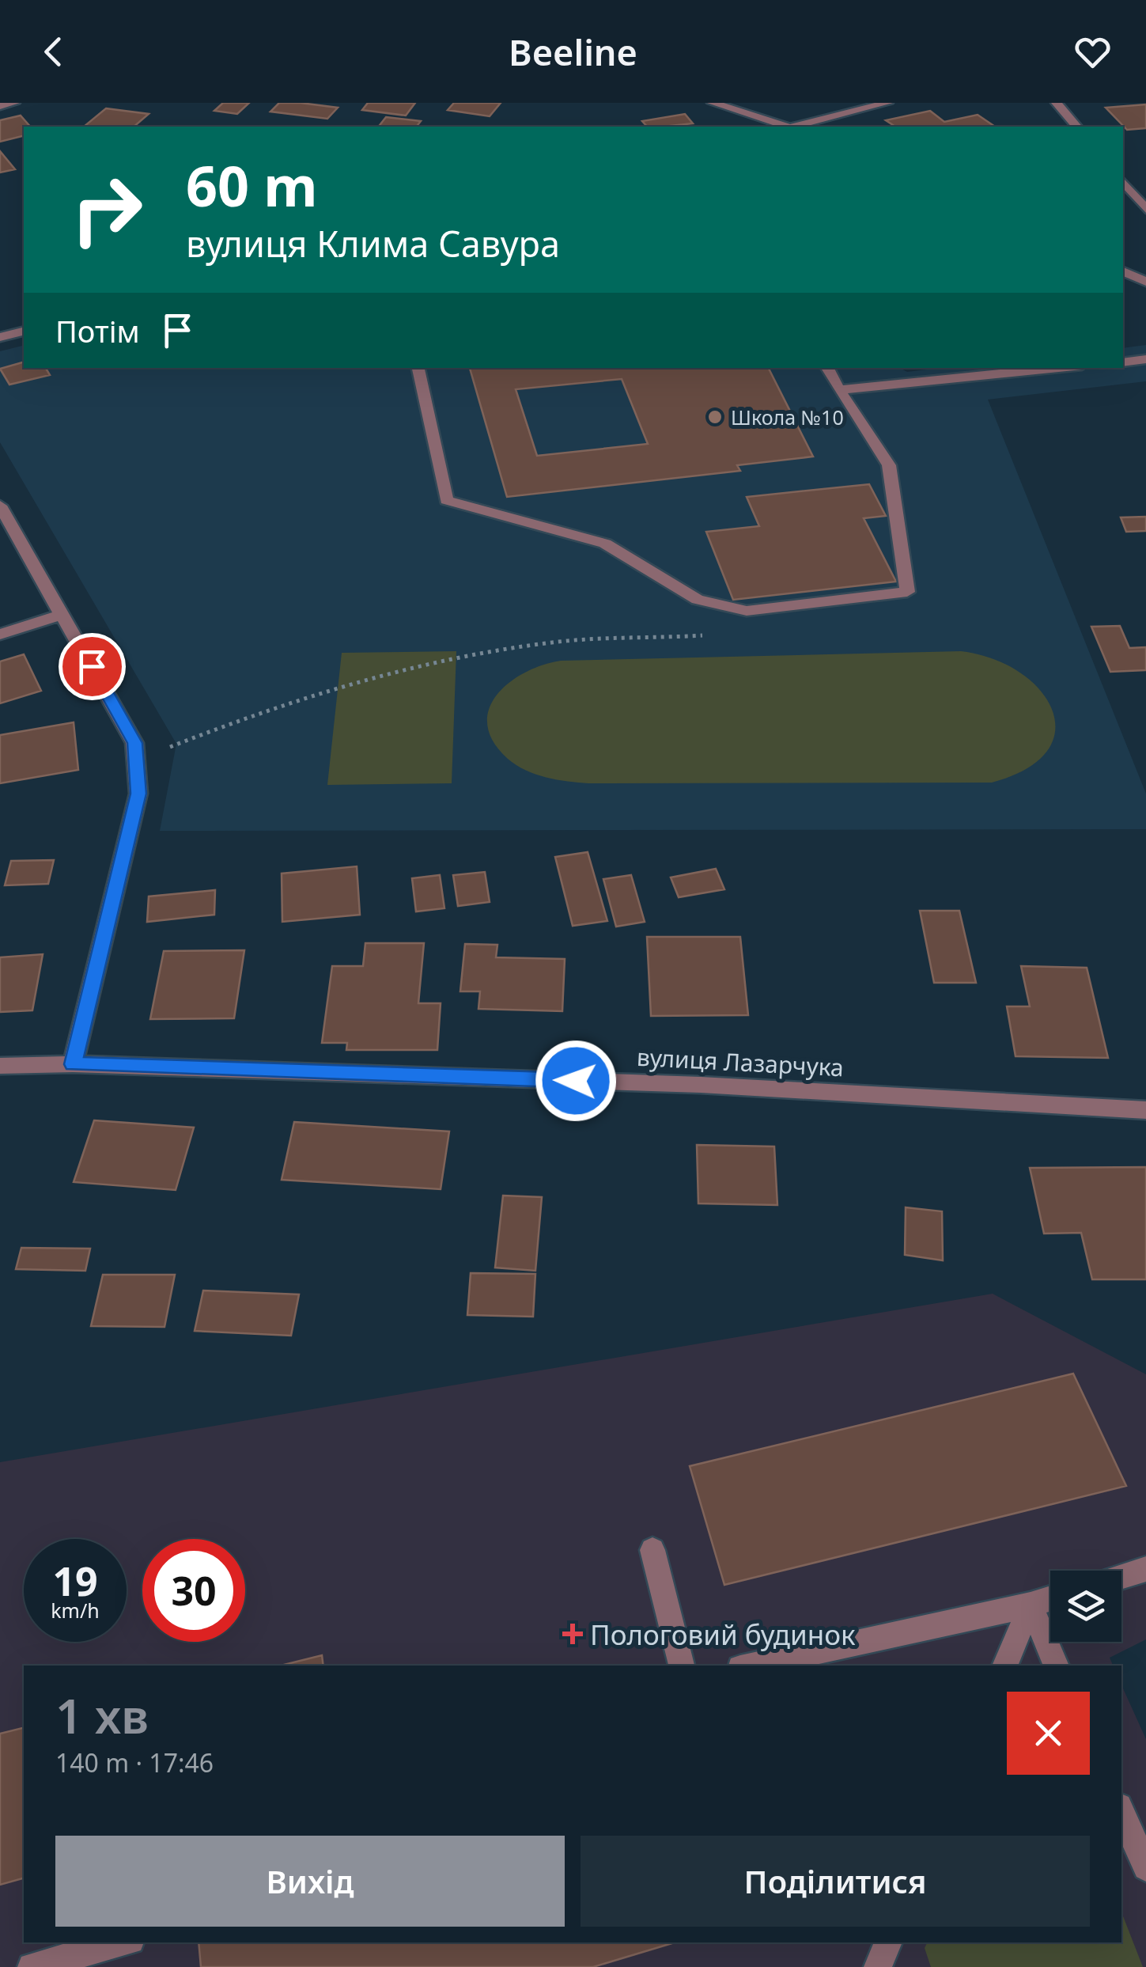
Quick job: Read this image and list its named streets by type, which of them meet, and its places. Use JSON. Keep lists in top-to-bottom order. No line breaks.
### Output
{"streets":{"street":["вулиця Лазарчука"]},"places":{"other":["Школа №10"],"health":["Пологовий будинок"]},"page":{"header":"Beeline","turn":["60 m","вулиця Клима Савура"],"then":"Потім","speed":"19 km/h","limit":"30","heading":["1 хв","140 m · 17:46"],"buttons":["Вихід","Поділитися"]}}
